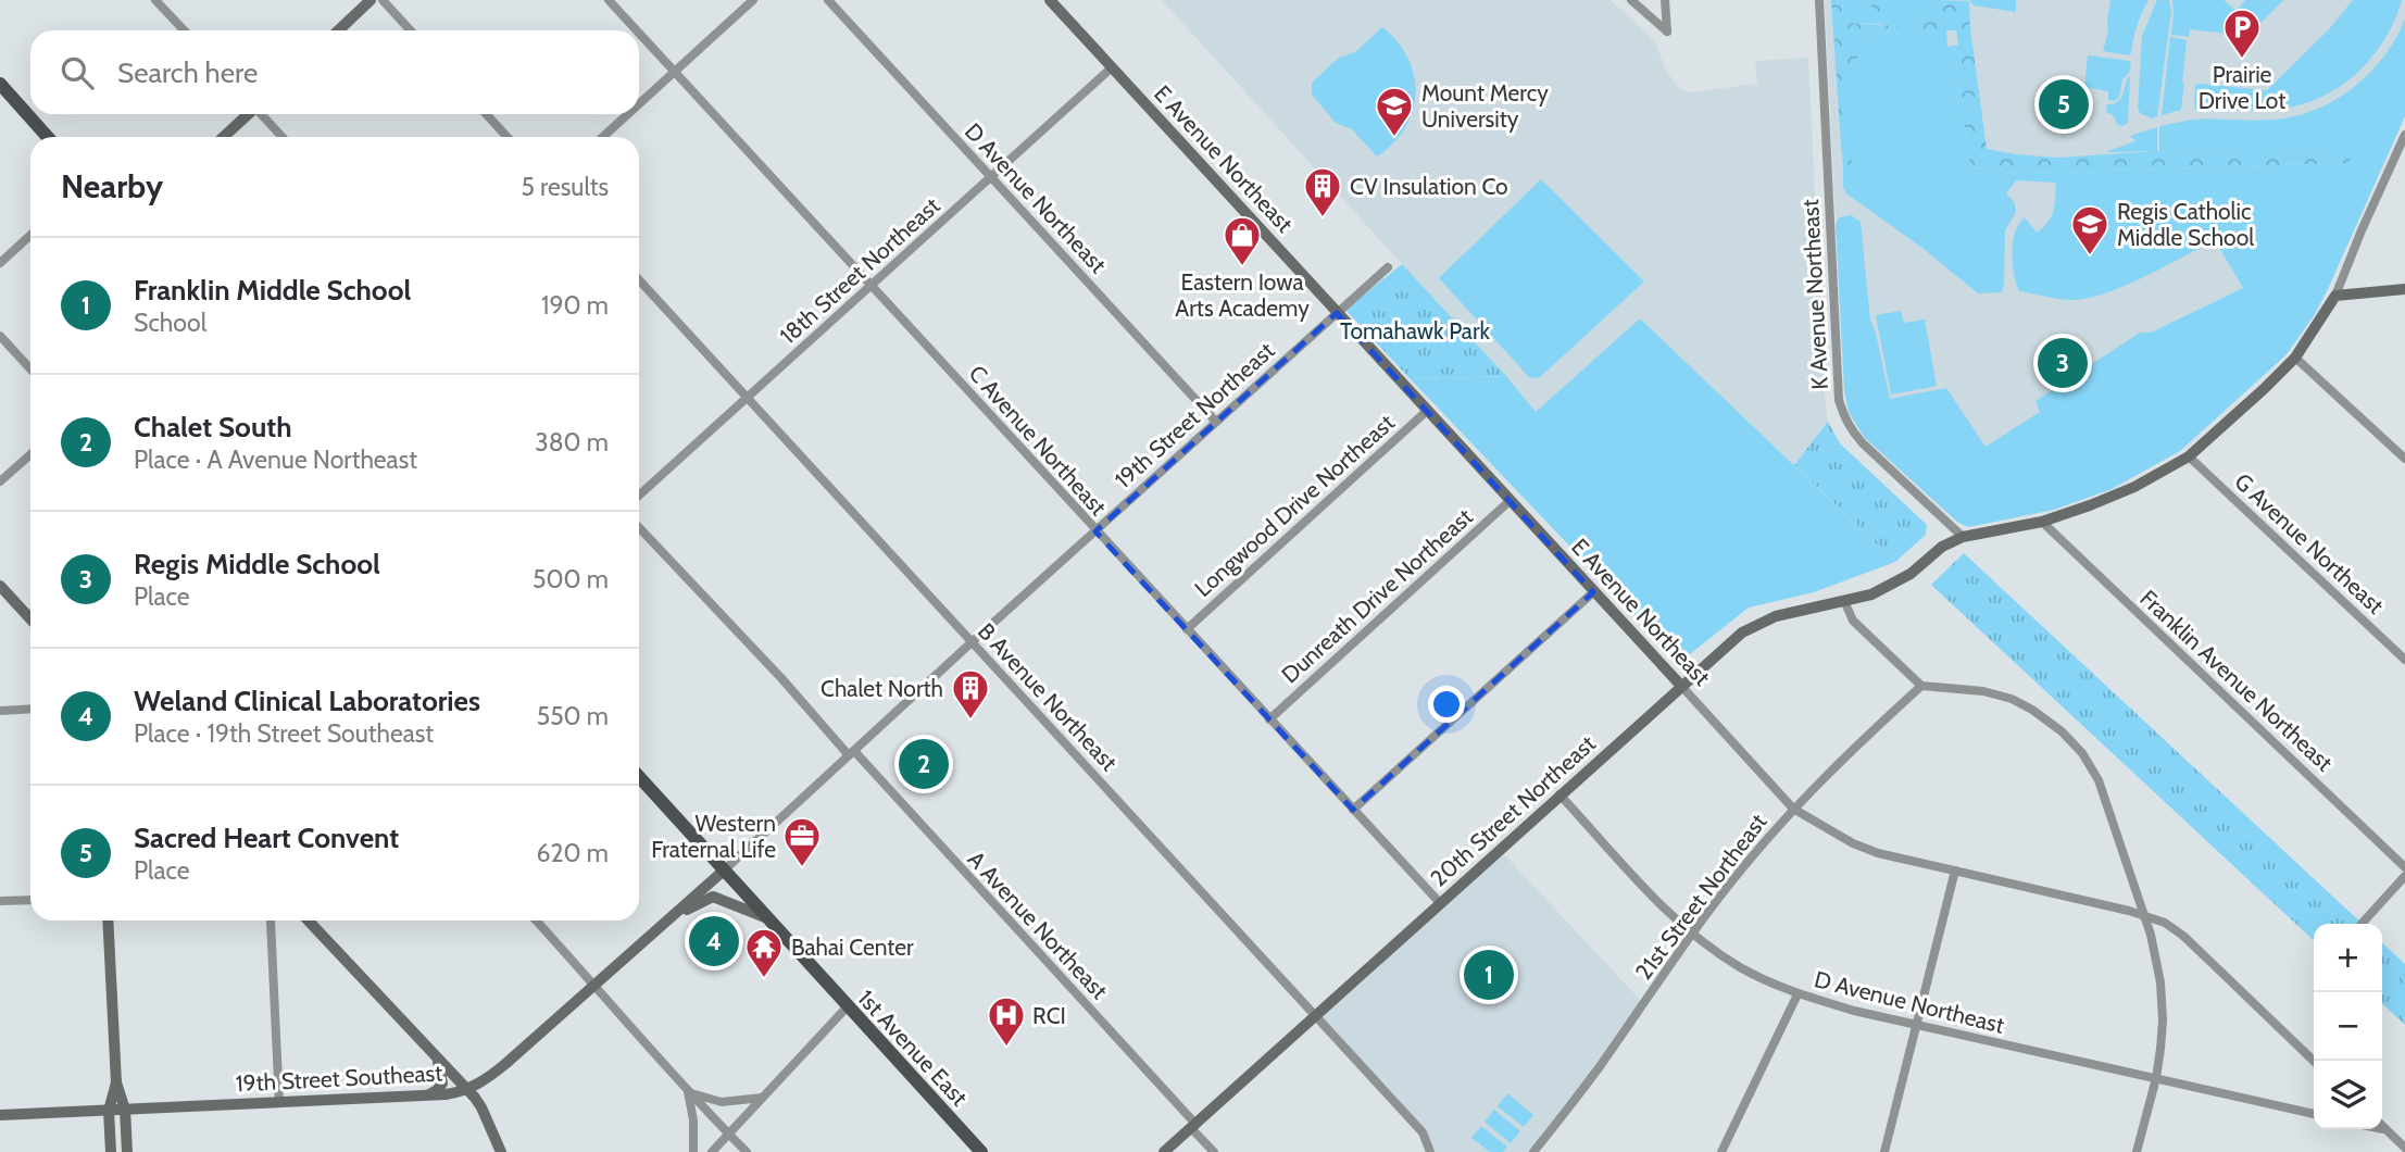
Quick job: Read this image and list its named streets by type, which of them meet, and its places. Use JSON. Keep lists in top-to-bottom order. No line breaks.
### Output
{"streets":{"main road":["1st Avenue East"],"street":["E Avenue Northeast","D Avenue Northeast","18th Street Northeast","K Avenue Northeast","19th Street Northeast","C Avenue Northeast","Longwood Drive Northeast","G Avenue Northeast","Dunreath Drive Northeast","Franklin Avenue Northeast","B Avenue Northeast","20th Street Northeast","21st Street Northeast","A Avenue Northeast","19th Street Southeast"]},"crossings":[["E Avenue Northeast","18th Street Northeast"],["E Avenue Northeast","19th Street Northeast"],["E Avenue Northeast","Longwood Drive Northeast"],["E Avenue Northeast","Dunreath Drive Northeast"],["E Avenue Northeast","20th Street Northeast"],["E Avenue Northeast","21st Street Northeast"],["D Avenue Northeast","18th Street Northeast"],["D Avenue Northeast","19th Street Northeast"],["D Avenue Northeast","20th Street Northeast"],["D Avenue Northeast","21st Street Northeast"],["18th Street Northeast","C Avenue Northeast"],["18th Street Northeast","B Avenue Northeast"],["K Avenue Northeast","20th Street Northeast"],["19th Street Northeast","C Avenue Northeast"],["19th Street Northeast","B Avenue Northeast"],["19th Street Northeast","A Avenue Northeast"],["19th Street Northeast","1st Avenue East"],["19th Street Northeast","19th Street Southeast"],["C Avenue Northeast","Longwood Drive Northeast"],["C Avenue Northeast","Dunreath Drive Northeast"],["C Avenue Northeast","20th Street Northeast"],["B Avenue Northeast","20th Street Northeast"],["20th Street Northeast","A Avenue Northeast"],["1st Avenue East","19th Street Southeast"]],"parks":["Tomahawk Park"],"places":{"parking":["Prairie Drive Lot"],"school or university":["Mount Mercy University","Regis Catholic Middle School"],"building":["CV Insulation Co","Chalet North"],"shop":["Eastern Iowa Arts Academy"],"office":["Western Fraternal Life"],"temple":["Bahai Center"],"hospital":["RCI"]},"page":{"search":"Search here","pins":["5","3","2","4","1"],"heading":["Nearby","5 results"],"list":[{"mark":"1","name":"Franklin Middle School","note":"School","value":"190 m"},{"mark":"2","name":"Chalet South","note":"Place · A Avenue Northeast","value":"380 m"},{"mark":"3","name":"Regis Middle School","note":"Place","value":"500 m"},{"mark":"4","name":"Weland Clinical Laboratories","note":"Place · 19th Street Southeast","value":"550 m"},{"mark":"5","name":"Sacred Heart Convent","note":"Place","value":"620 m"}],"map_buttons":["+","−"]}}
